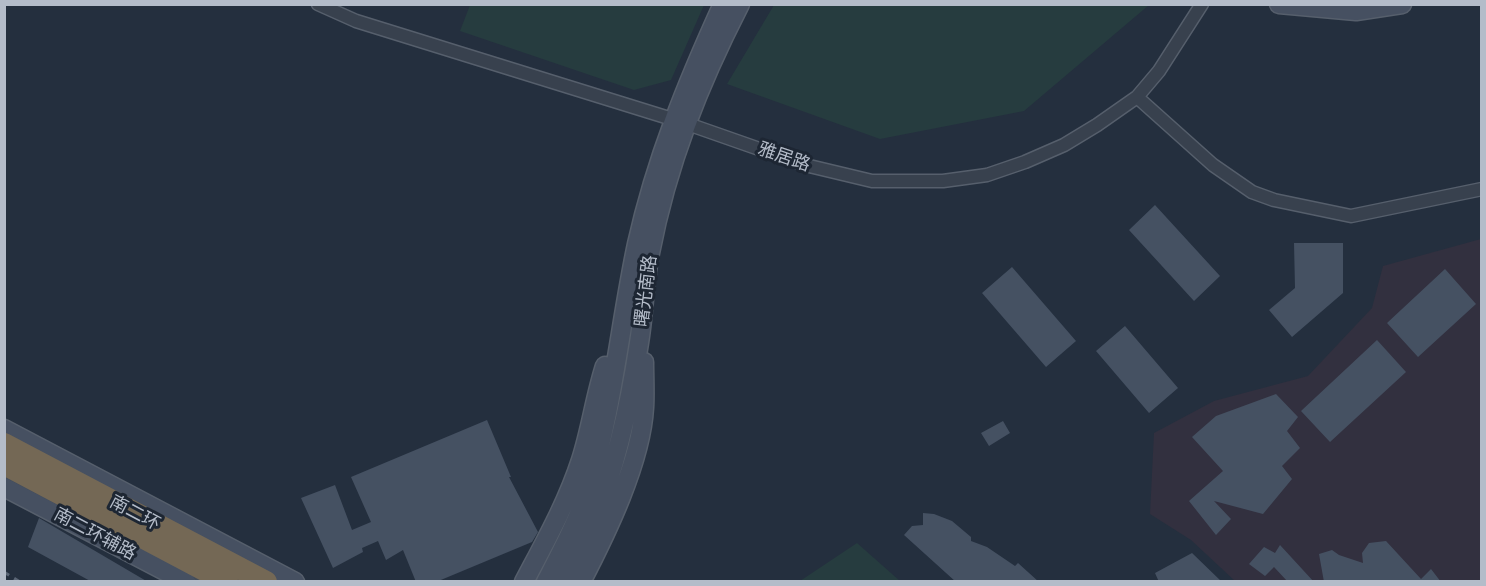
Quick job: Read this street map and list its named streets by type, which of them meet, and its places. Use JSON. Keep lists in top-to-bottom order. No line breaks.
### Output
{"streets":{"highway":["南二环"],"main road":["曙光南路","南二环辅路"],"street":["雅居路"]},"crossings":[["雅居路","曙光南路"]]}
